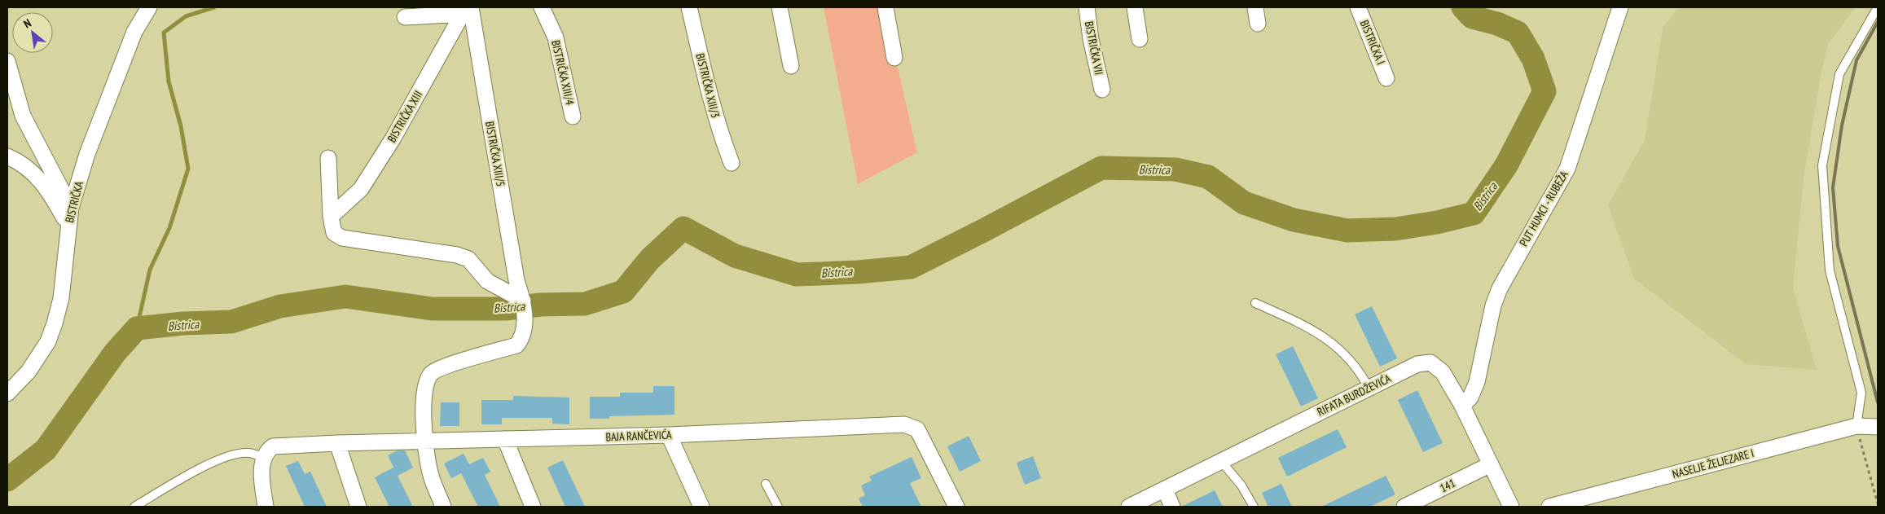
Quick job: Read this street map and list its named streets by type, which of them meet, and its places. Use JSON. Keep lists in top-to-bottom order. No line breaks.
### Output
{"streets":{"street":["BISTRIČKA I","BISTRIČKA VII","BISTRIČKA XIII/4","BISTRIČKA XIII/3","BISTRIČKA XIII","BISTRIČKA XIII/5","BISTRIČKA","PUT HUMCI - RUBEŽA","RIFATA BURDŽEVIĆA","BAJA RANČEVIĆA","NASELJE ŽELJEZARE I","141"]},"crossings":[["BISTRIČKA XIII","BISTRIČKA XIII/5"],["BISTRIČKA XIII/5","BAJA RANČEVIĆA"],["PUT HUMCI - RUBEŽA","RIFATA BURDŽEVIĆA"],["RIFATA BURDŽEVIĆA","141"]],"water":["Bistrica"],"north":"top left"}
